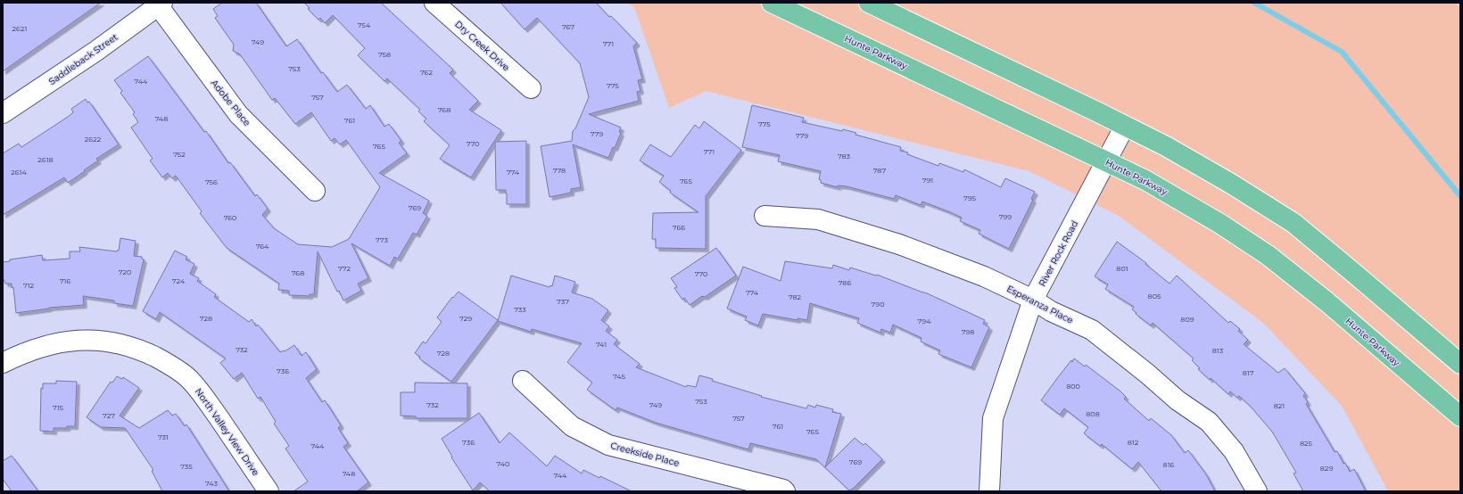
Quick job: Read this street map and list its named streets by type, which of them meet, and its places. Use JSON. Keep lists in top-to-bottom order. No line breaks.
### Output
{"streets":{"main road":["Hunte Parkway"],"street":["Dry Creek Drive","Saddleback Street","Adobe Place","River Rock Road","Esperanza Place","North Valley View Drive","Creekside Place"]},"crossings":[["Hunte Parkway","River Rock Road"],["Saddleback Street","Adobe Place"],["River Rock Road","Esperanza Place"]],"house_numbers":["754","767","2621","749","771","758","753","762","744","775","757","768","748","761","775","779","779","2622","770","765","771","752","783","2618","778","787","2614","774","791","765","756","795","769","799","760","766","773","764","772","801","720","768","770","716","724","786","712","774","805","782","737","790","733","728","729","809","794","798","741","732","813","728","736","817","745","800","753","732","749","821","715","808","727","757","761","765","731","736","812","825","744","769","740","816","735","829","748","744","743"]}
